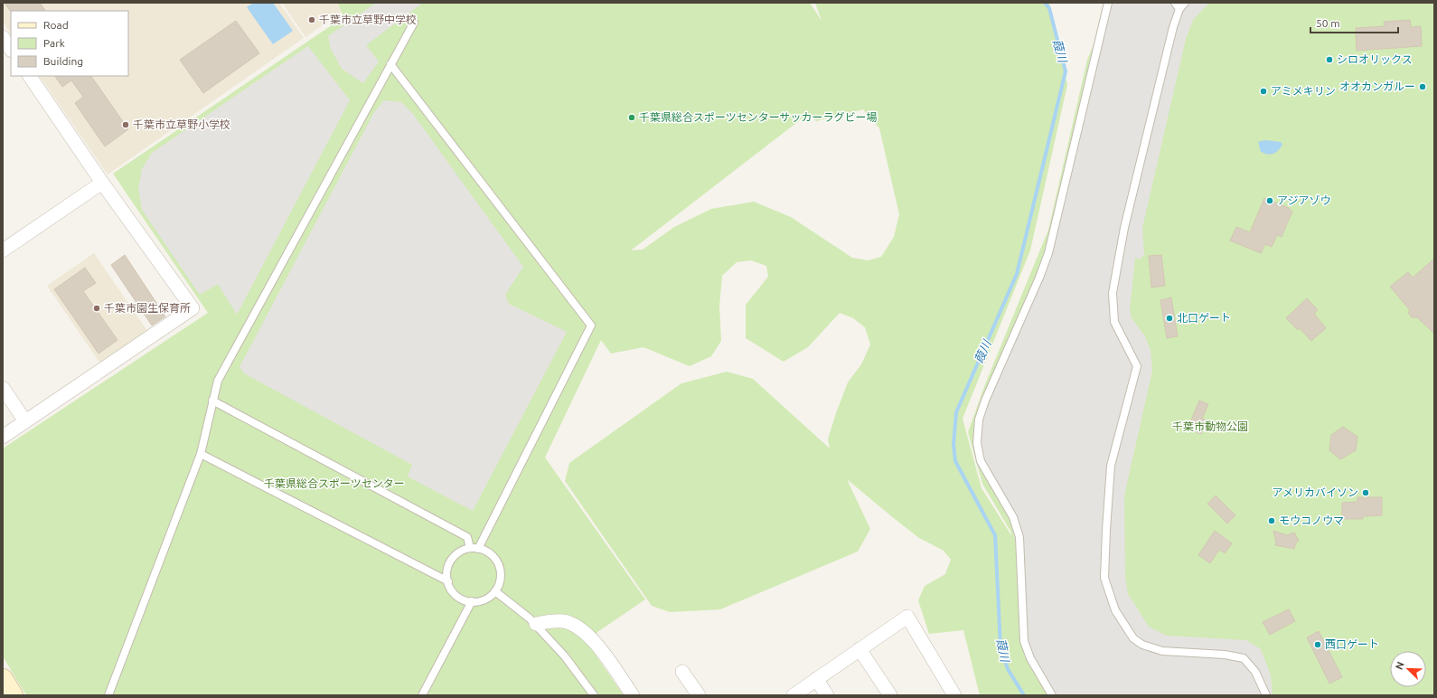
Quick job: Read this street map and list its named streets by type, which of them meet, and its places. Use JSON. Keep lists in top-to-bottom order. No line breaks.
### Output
{"water":["葭川"],"parks":["千葉市動物公園","千葉県総合スポーツセンター"],"places":["千葉市立草野中学校","シロオリックス","オオカンガルー","アミメキリン","千葉県総合スポーツセンターサッカーラグビー場","千葉市立草野小学校","アジアゾウ","千葉市園生保育所","北口ゲート","アメリカバイソン","モウコノウマ","西口ゲート"],"legend":["Road","Park","Building"],"scale_bar":"50 m","north":"top left"}
